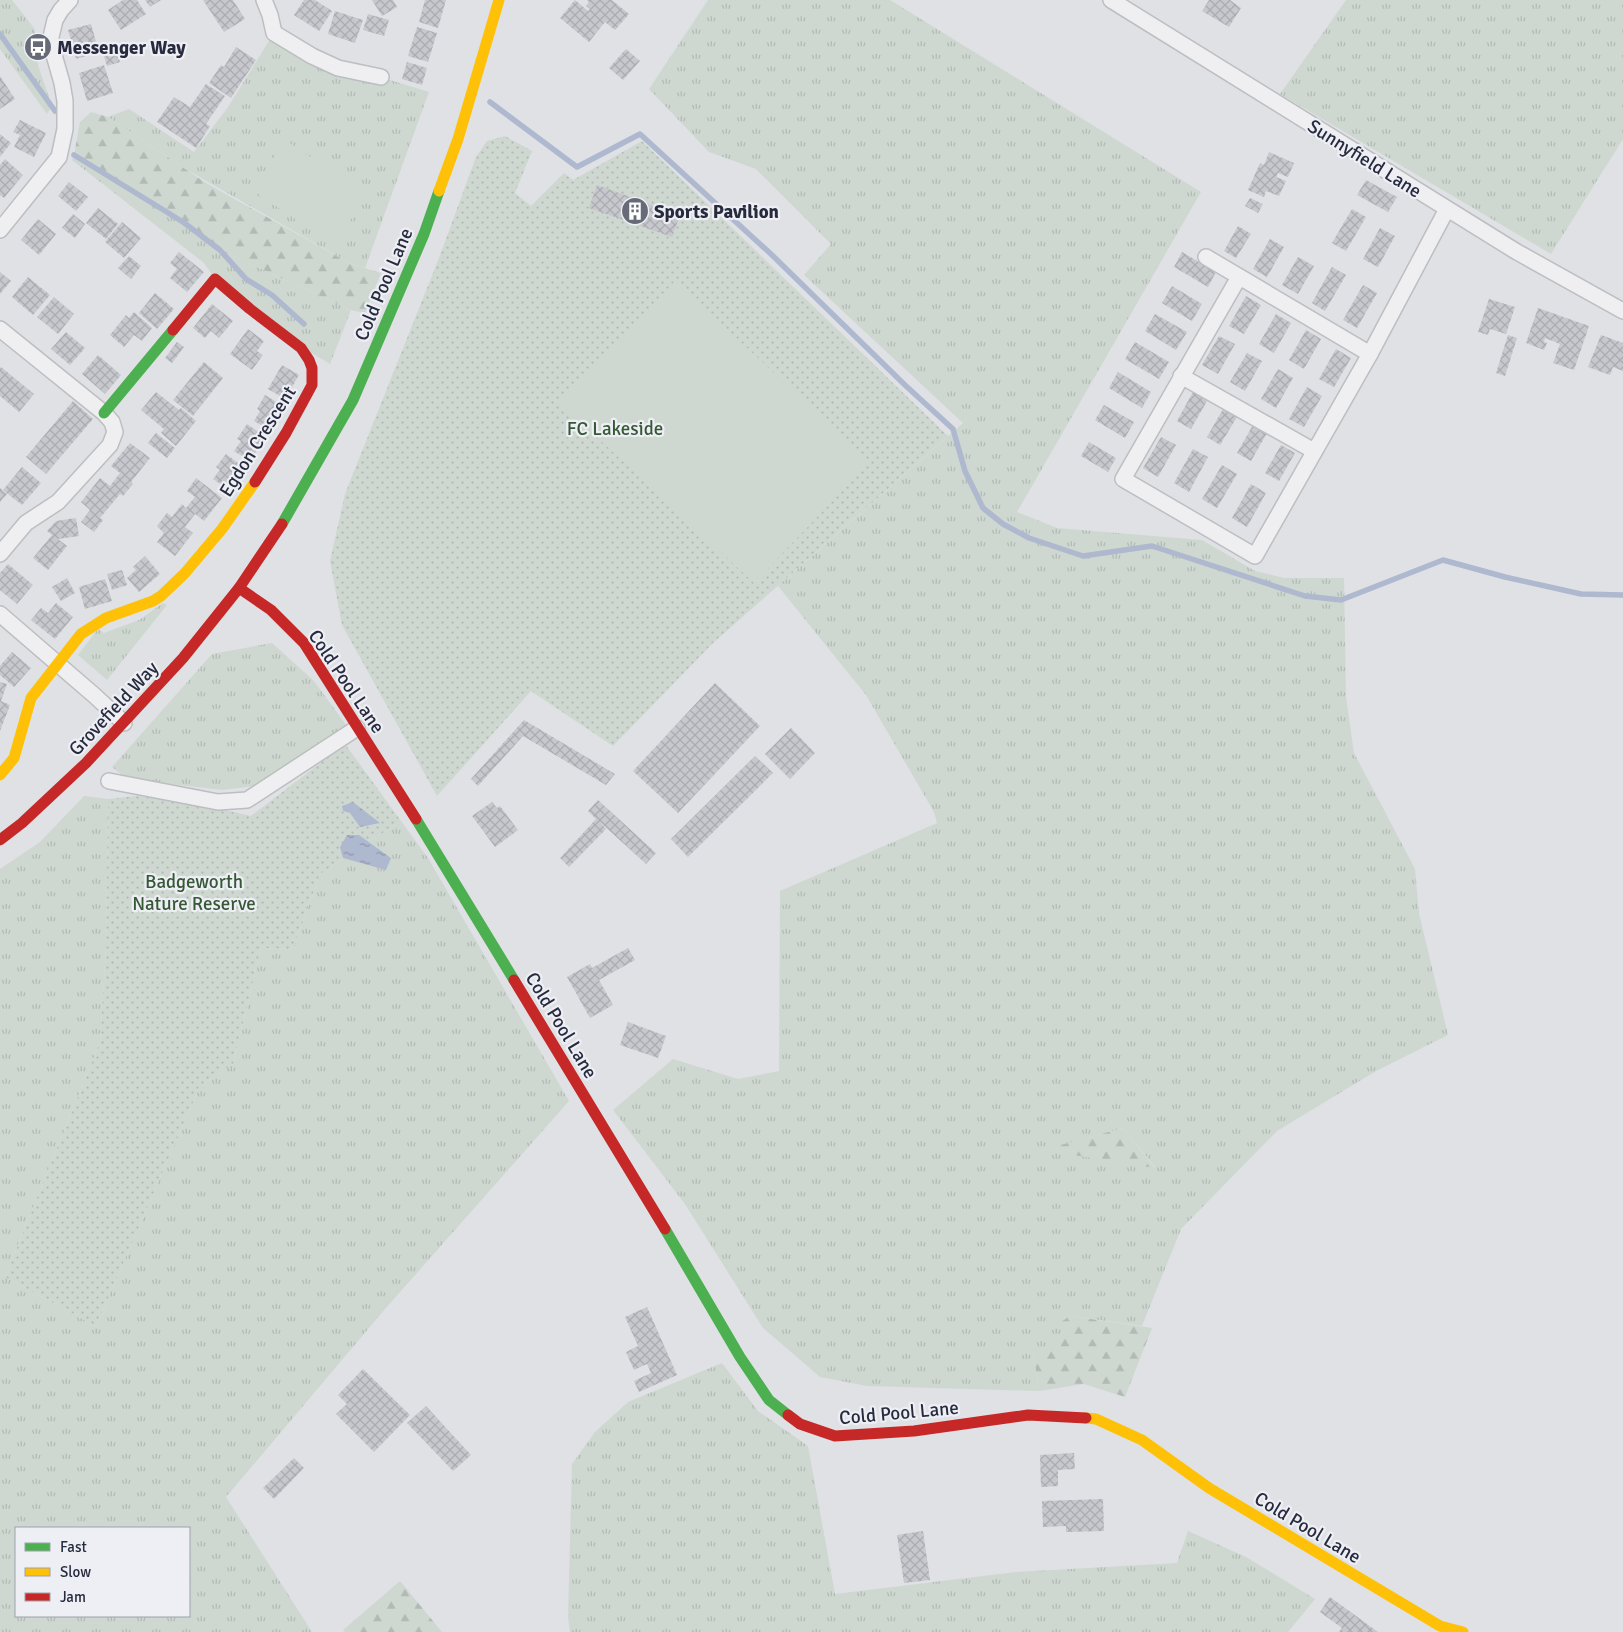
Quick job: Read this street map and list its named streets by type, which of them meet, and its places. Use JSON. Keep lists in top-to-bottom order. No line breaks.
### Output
{"streets":{"street":["Sunnyfield Lane","Cold Pool Lane","Egdon Crescent","Grovefield Way"]},"crossings":[["Cold Pool Lane","Grovefield Way"]],"parks":["FC Lakeside","Badgeworth Nature Reserve"],"places":{"bus stop":["Messenger Way"],"building":["Sports Pavilion"]},"legend":["Fast","Slow","Jam"]}
